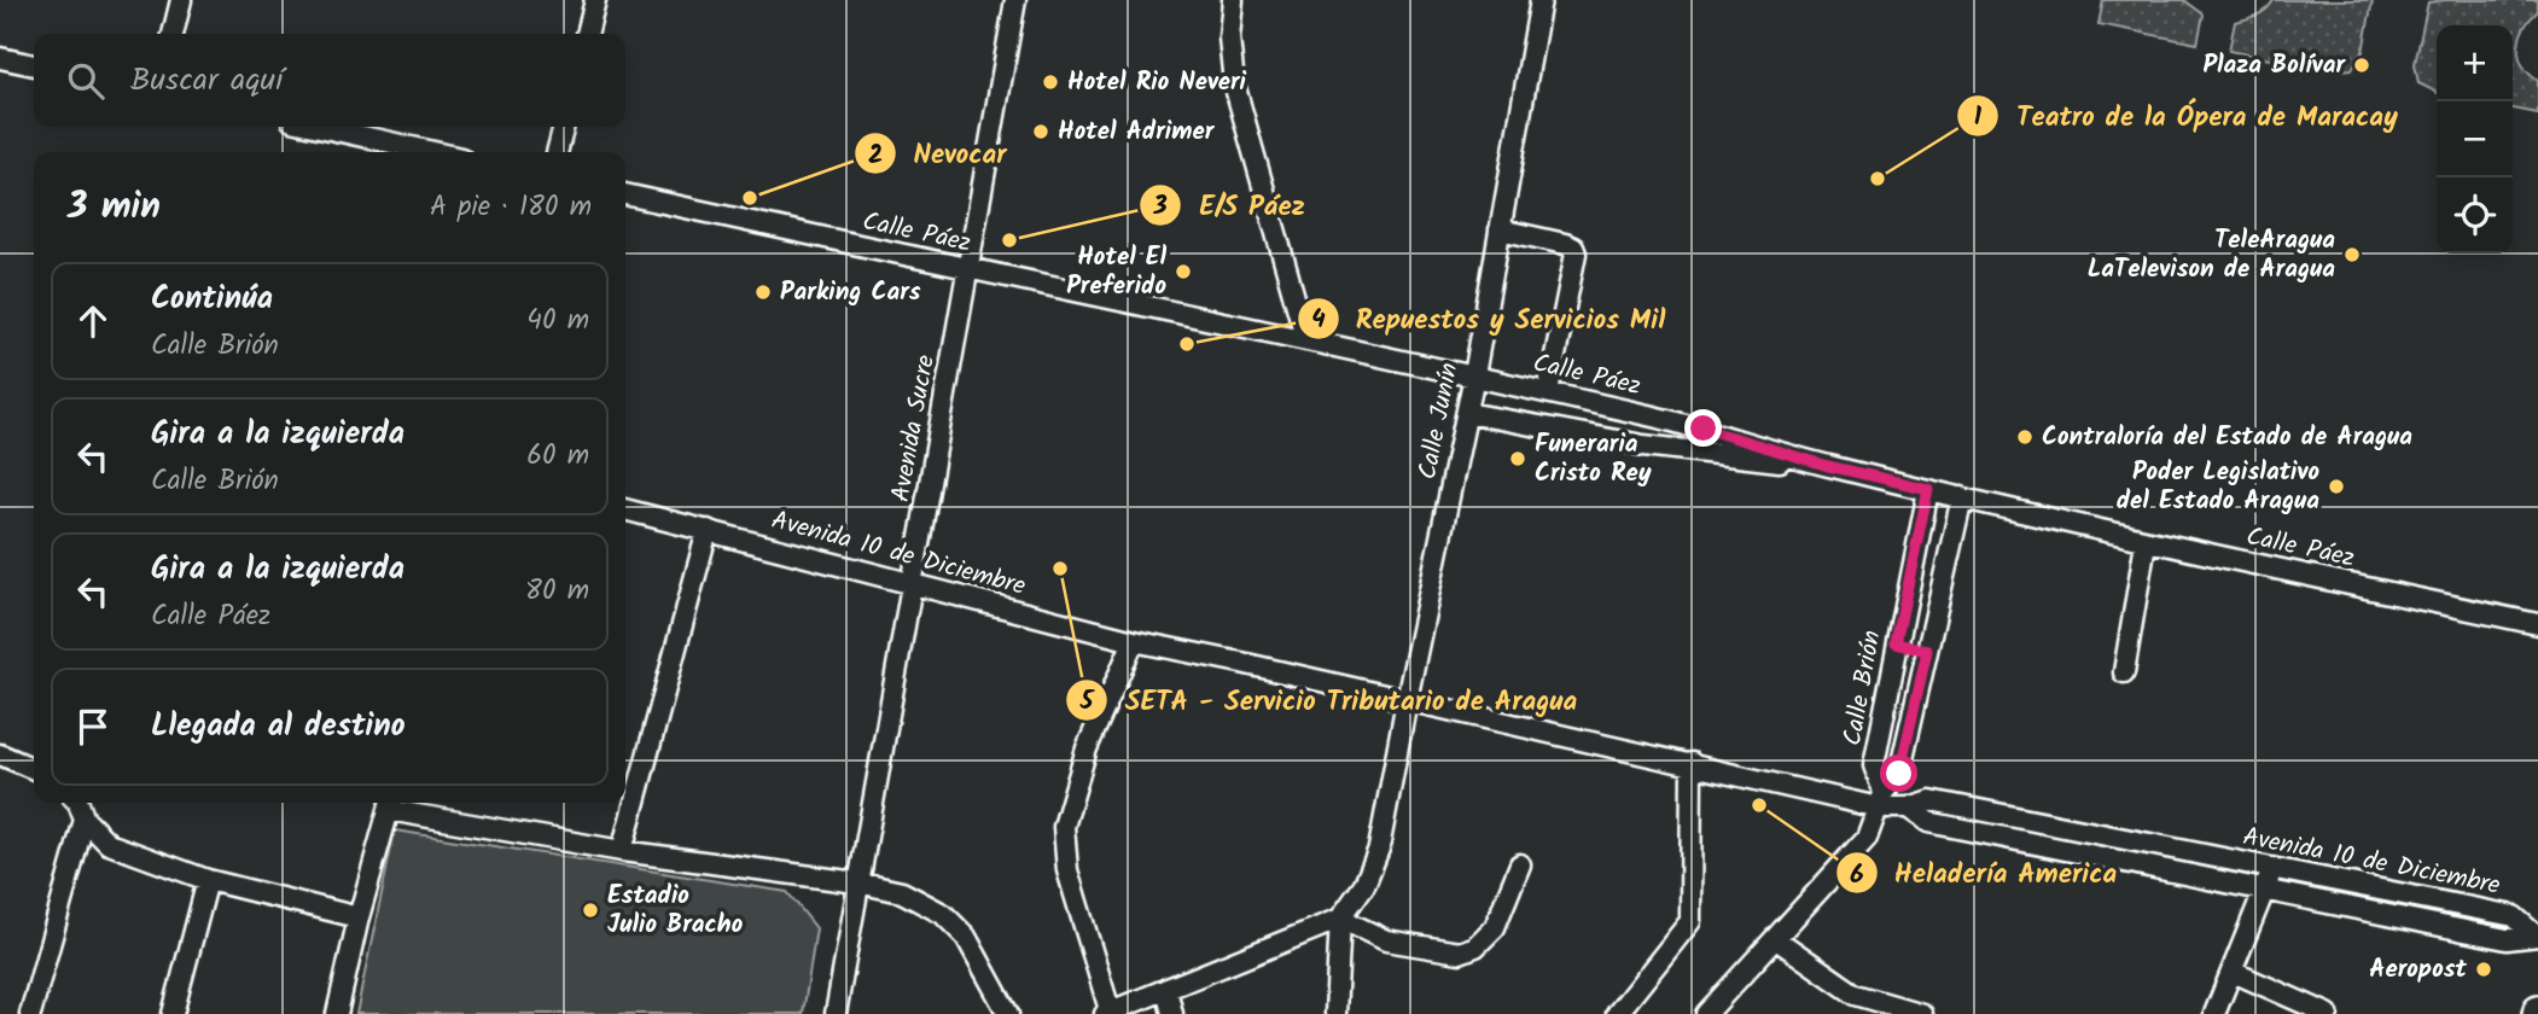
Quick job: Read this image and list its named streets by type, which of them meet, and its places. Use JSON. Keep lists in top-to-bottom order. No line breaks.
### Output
{"streets":{"street":["Calle Páez","Calle Junín","Avenida Sucre","Avenida 10 de Diciembre","Calle Brión"]},"crossings":[["Calle Páez","Calle Junín"],["Calle Páez","Avenida Sucre"],["Calle Páez","Calle Brión"],["Calle Junín","Avenida 10 de Diciembre"],["Avenida Sucre","Avenida 10 de Diciembre"],["Avenida 10 de Diciembre","Calle Brión"]],"places":["Plaza Bolívar","Hotel Rio Neveri","Hotel Adrimer","Teatro de la Ópera de Maracay","Nevocar","E/S Páez","TeleAragua LaTelevison de Aragua","Hotel El Preferido","Parking Cars","Repuestos y Servicios Mil","Contraloría del Estado de Aragua","Funeraria Cristo Rey","Poder Legislativo del Estado Aragua","SETA - Servicio Tributario de Aragua","Heladería America","Estadio Julio Bracho","Aeropost"],"page":{"map_buttons":["+","−"],"search":"Buscar aquí","heading":["3 min","A pie · 180 m"],"list":[["Continúa","Calle Brión","40 m"],["Gira a la izquierda","Calle Brión","60 m"],["Gira a la izquierda","Calle Páez","80 m"],"Llegada al destino"]}}
